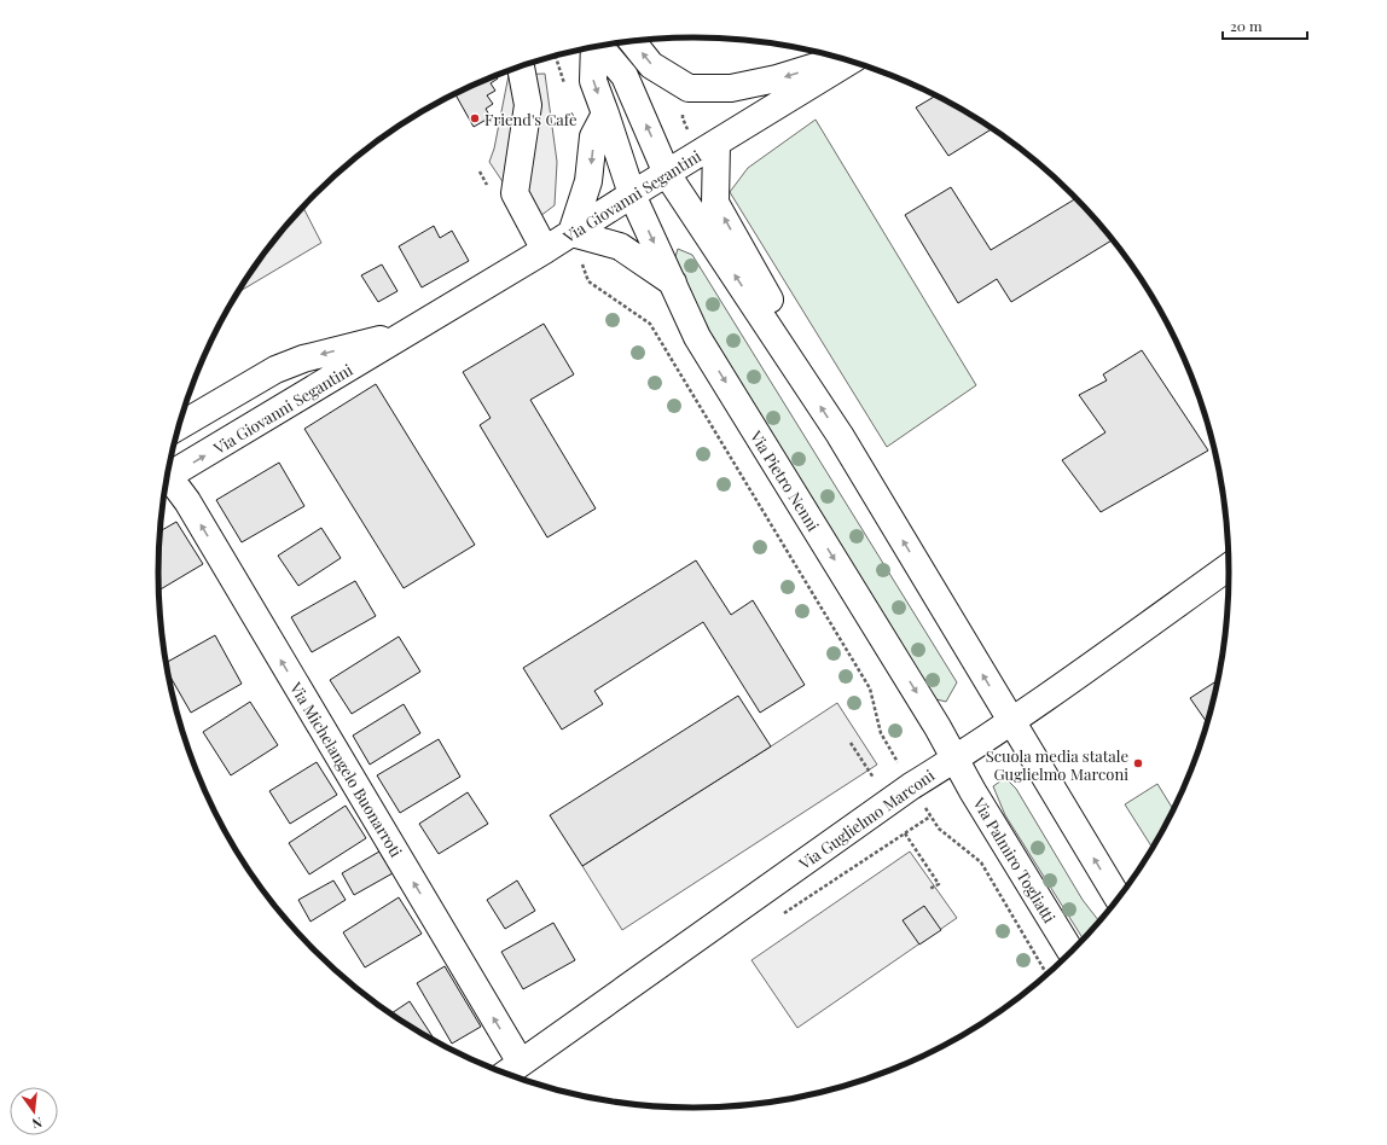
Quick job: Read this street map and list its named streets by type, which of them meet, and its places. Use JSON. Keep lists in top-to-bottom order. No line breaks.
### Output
{"streets":{"street":["Via Giovanni Segantini","Via Pietro Nenni","Via Michelangelo Buonarroti","Via Guglielmo Marconi","Via Palmiro Togliatti"]},"crossings":[["Via Giovanni Segantini","Via Pietro Nenni"],["Via Pietro Nenni","Via Guglielmo Marconi"],["Via Pietro Nenni","Via Palmiro Togliatti"],["Via Michelangelo Buonarroti","Via Guglielmo Marconi"],["Via Guglielmo Marconi","Via Palmiro Togliatti"]],"one_way":["Via Michelangelo Buonarroti"],"places":["Friend's Cafè","Scuola media statale Guglielmo Marconi"],"scale_bar":"20 m","north":"bottom"}
